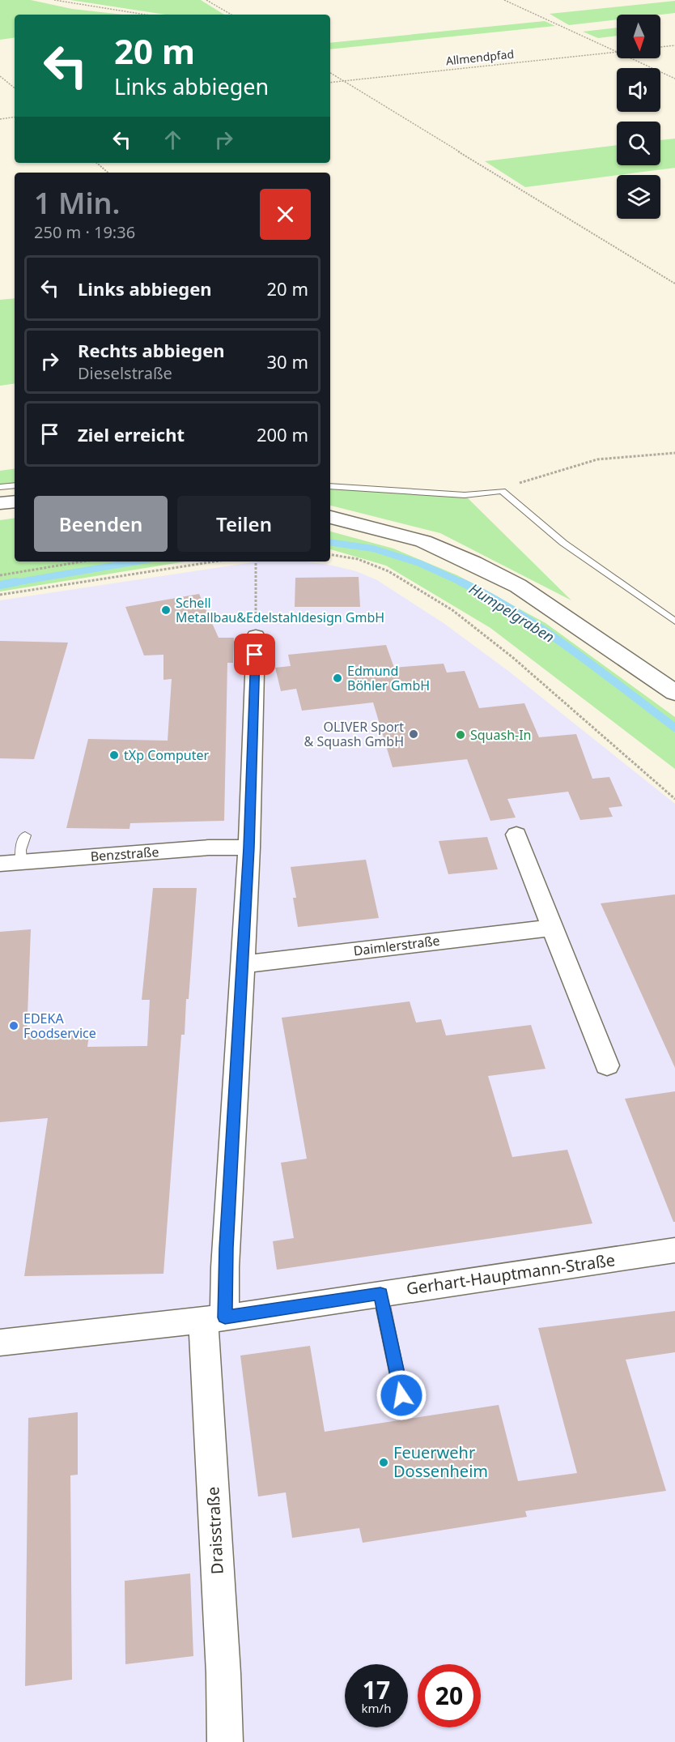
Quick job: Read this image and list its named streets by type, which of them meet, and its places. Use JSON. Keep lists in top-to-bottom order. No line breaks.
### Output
{"streets":{"street":["Benzstraße","Daimlerstraße","Gerhart-Hauptmann-Straße","Draisstraße"],"path":["Allmendpfad"]},"crossings":[["Benzstraße","Draisstraße"],["Daimlerstraße","Draisstraße"],["Gerhart-Hauptmann-Straße","Draisstraße"]],"water":["Humpelgraben"],"places":["Schell Metallbau&Edelstahldesign GmbH","Edmund Böhler GmbH","OLIVER Sport & Squash GmbH","Squash-In","tXp Computer","EDEKA Foodservice","Feuerwehr Dossenheim"],"north":"bottom","page":{"turn":["20 m","Links abbiegen"],"heading":["1 Min.","250 m · 19:36"],"list":[{"name":"Links abbiegen","value":"20 m"},{"name":"Rechts abbiegen","note":"Dieselstraße","value":"30 m"},{"name":"Ziel erreicht","value":"200 m"}],"buttons":["Beenden","Teilen"],"speed":"17 km/h","limit":"20"}}
